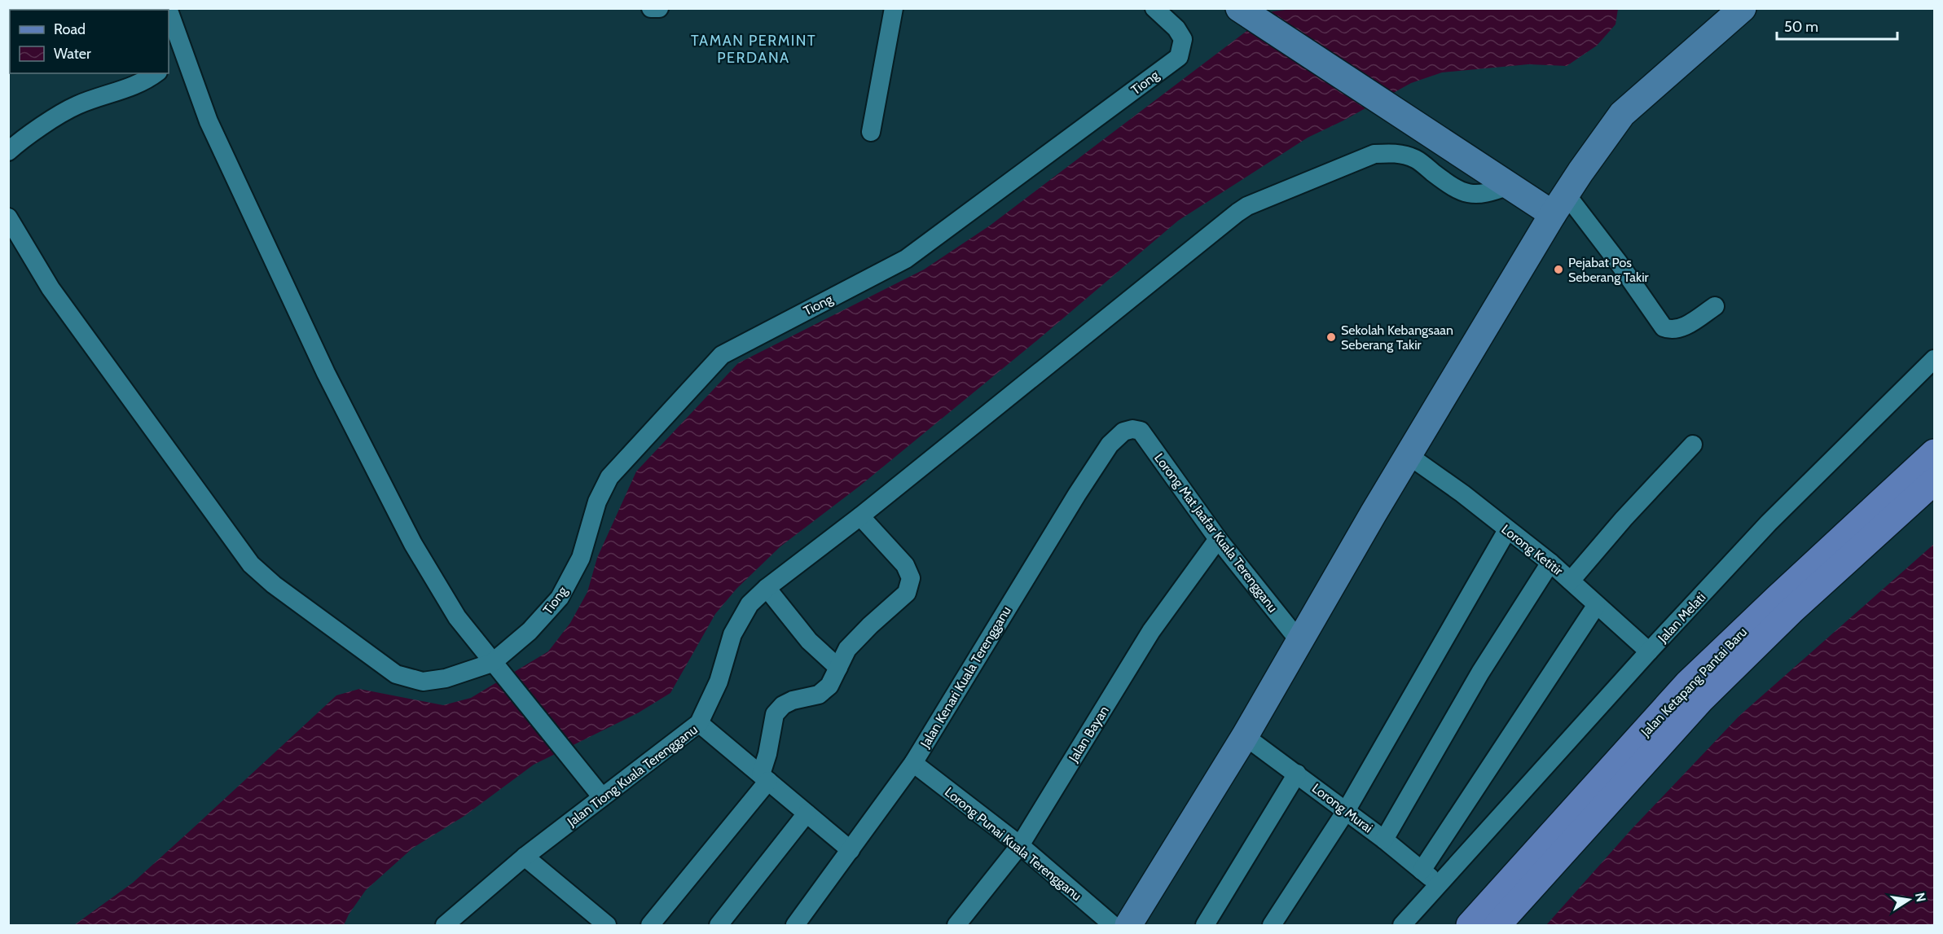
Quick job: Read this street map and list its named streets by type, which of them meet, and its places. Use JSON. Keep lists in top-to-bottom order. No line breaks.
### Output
{"streets":{"main road":["Jalan Ketapang Pantai Baru"],"street":["Tiong","Lorong Mat Jaafar Kuala Terengganu","Lorong Ketitir","Jalan Melati","Jalan Kenari Kuala Terengganu","Jalan Bayan","Jalan Tiong Kuala Terengganu","Lorong Murai","Lorong Punai Kuala Terengganu"]},"crossings":[["Lorong Mat Jaafar Kuala Terengganu","Jalan Kenari Kuala Terengganu"],["Lorong Mat Jaafar Kuala Terengganu","Jalan Bayan"],["Lorong Ketitir","Jalan Melati"],["Jalan Melati","Lorong Murai"],["Jalan Kenari Kuala Terengganu","Jalan Tiong Kuala Terengganu"],["Jalan Kenari Kuala Terengganu","Lorong Punai Kuala Terengganu"],["Jalan Bayan","Lorong Punai Kuala Terengganu"]],"districts":["TAMAN PERMINT PERDANA"],"places":["Pejabat Pos Seberang Takir","Sekolah Kebangsaan Seberang Takir"],"legend":["Road","Water"],"scale_bar":"50 m","north":"right"}
